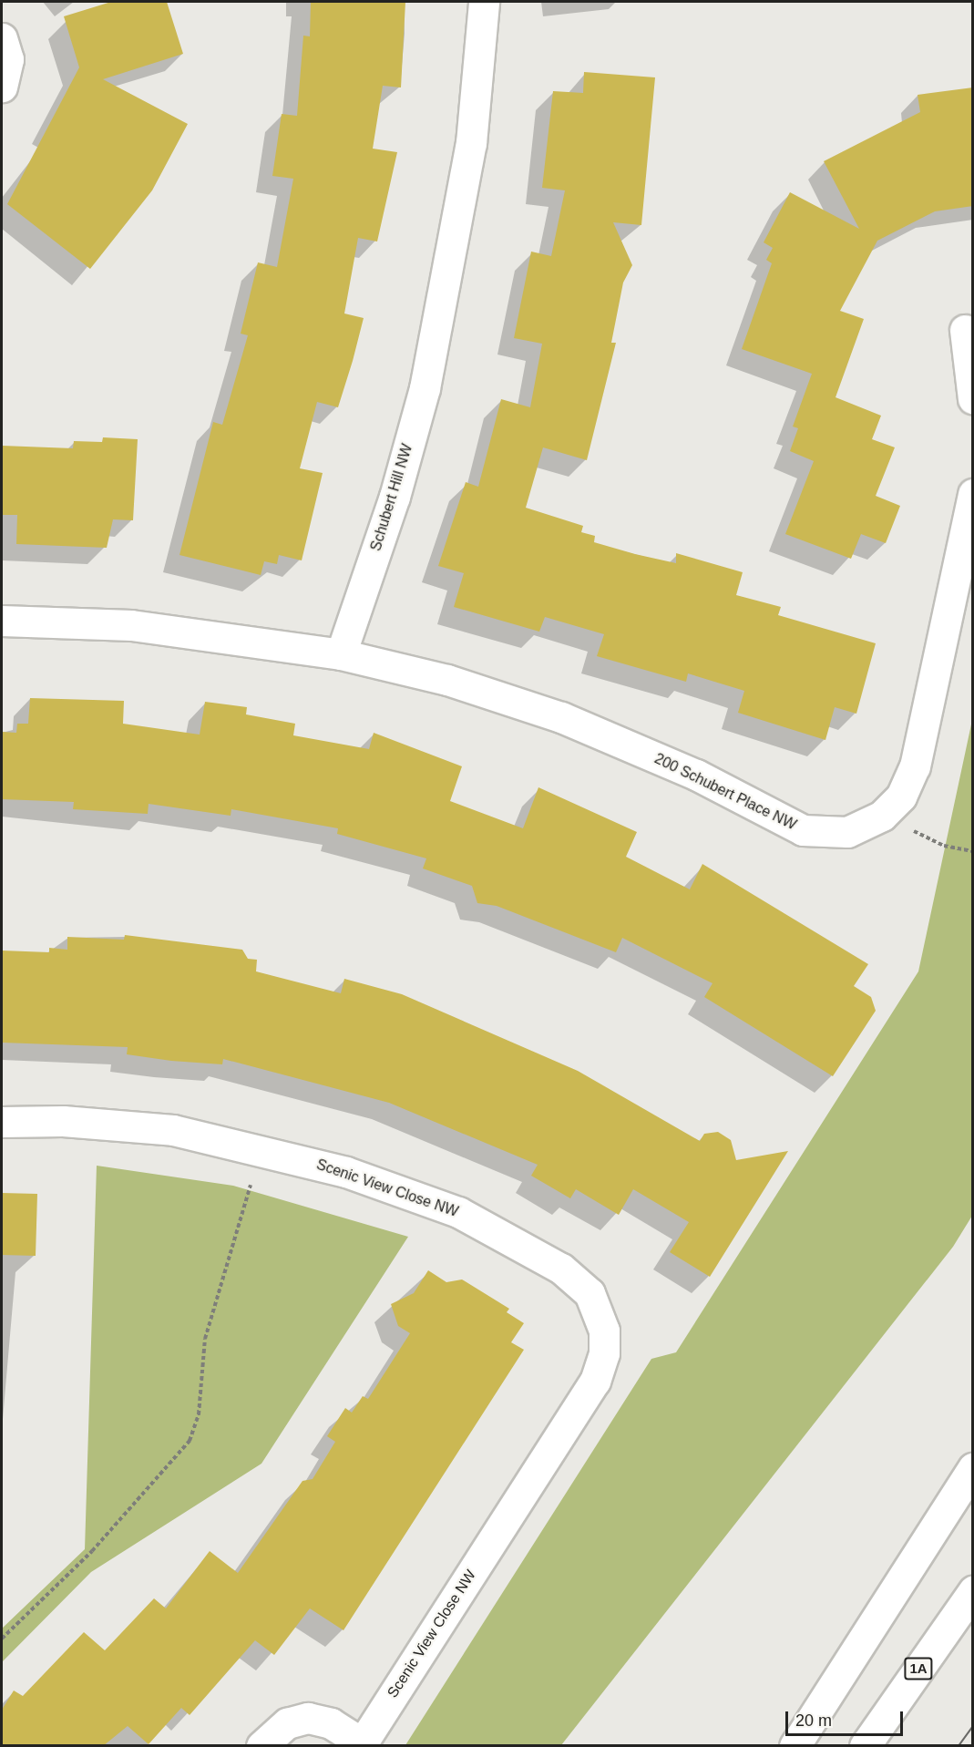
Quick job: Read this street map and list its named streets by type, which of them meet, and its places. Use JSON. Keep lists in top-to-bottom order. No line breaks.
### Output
{"streets":{"main road":["Schubert Hill NW","200 Schubert Place NW","Scenic View Close NW","1A"]},"crossings":[["Schubert Hill NW","200 Schubert Place NW"]],"scale_bar":"20 m"}
